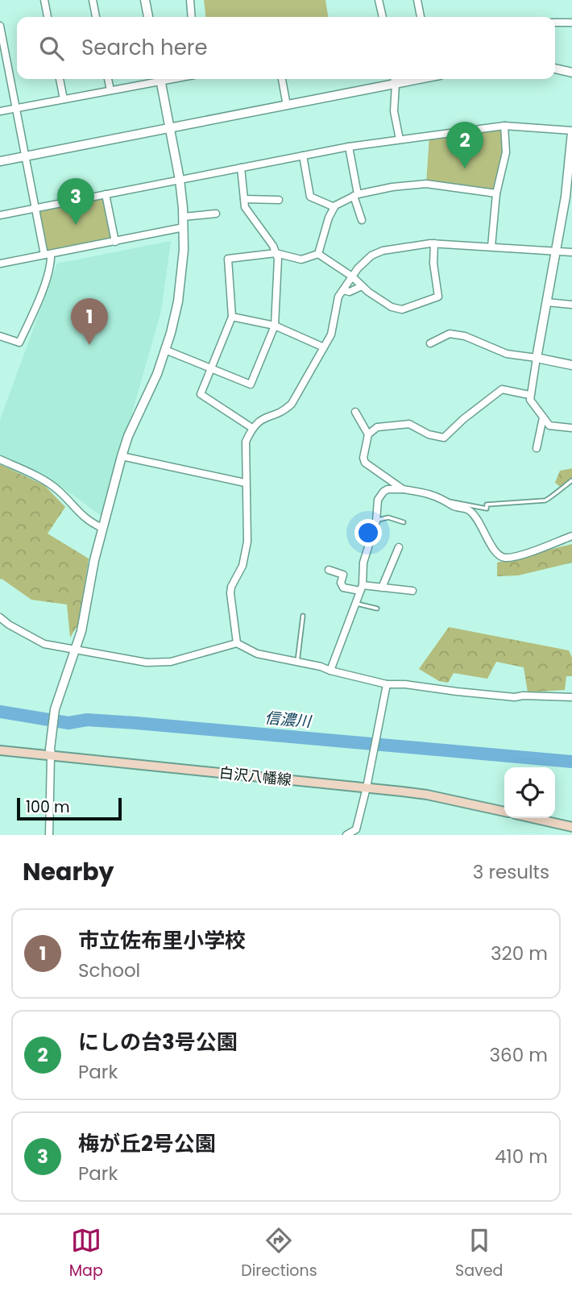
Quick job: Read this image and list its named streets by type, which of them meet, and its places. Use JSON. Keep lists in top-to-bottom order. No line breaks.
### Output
{"streets":{"main road":["白沢八幡線"]},"water":["信濃川"],"scale_bar":"100 m","page":{"search":"Search here","pins":["2","3","1"],"scale":"100 m","heading":["Nearby","3 results"],"list":[{"mark":"1","name":"市立佐布里小学校","note":"School","value":"320 m"},{"mark":"2","name":"にしの台3号公園","note":"Park","value":"360 m"},{"mark":"3","name":"梅が丘2号公園","note":"Park","value":"410 m"}],"nav":["Map","Directions","Saved"]}}
